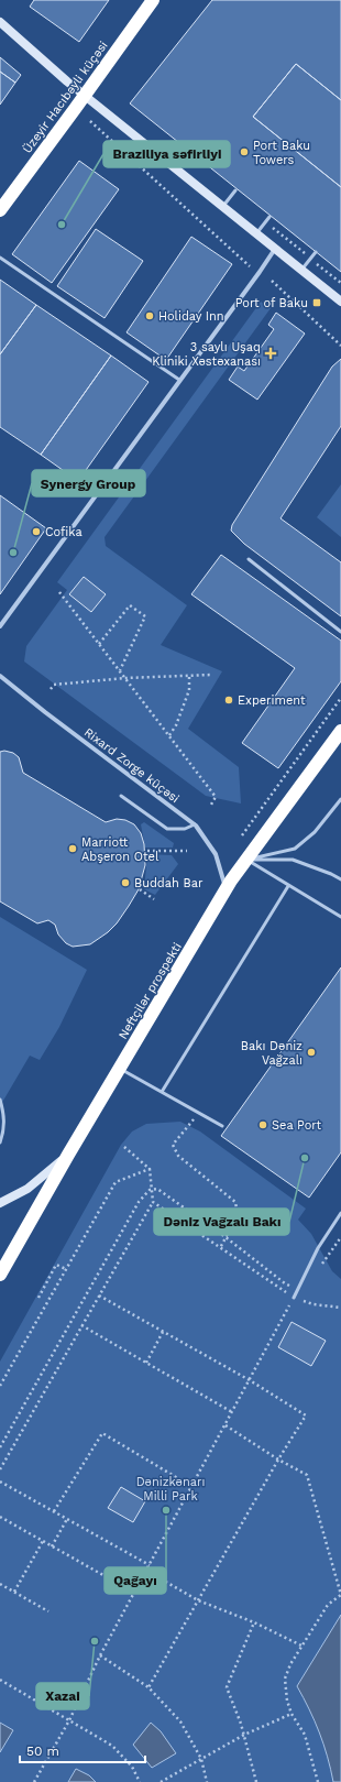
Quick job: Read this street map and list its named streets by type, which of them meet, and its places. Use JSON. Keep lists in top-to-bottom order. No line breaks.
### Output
{"streets":{"highway":["Üzeyir Hacıbəyli küçəsi","Neftçilər prospekti"],"street":["Rixard Zorge küçəsi"]},"crossings":[["Rixard Zorge küçəsi","Neftçilər prospekti"]],"parks":["Dənizkənarı Milli Park"],"places":{"other":["Port Baku Towers","Braziliya səfirliyi","Holiday Inn","Cofika","Synergy Group","Experiment","Marriott Abşeron Otel","Buddah Bar","Bakı Dəniz Vağzalı","Sea Port","Dəniz Vağzalı Bakı","Qağayı","Xazai"],"transit":["Port of Baku"],"health":["3 saylı Uşaq Kliniki Xəstəxanası"]},"scale_bar":"50 m"}
